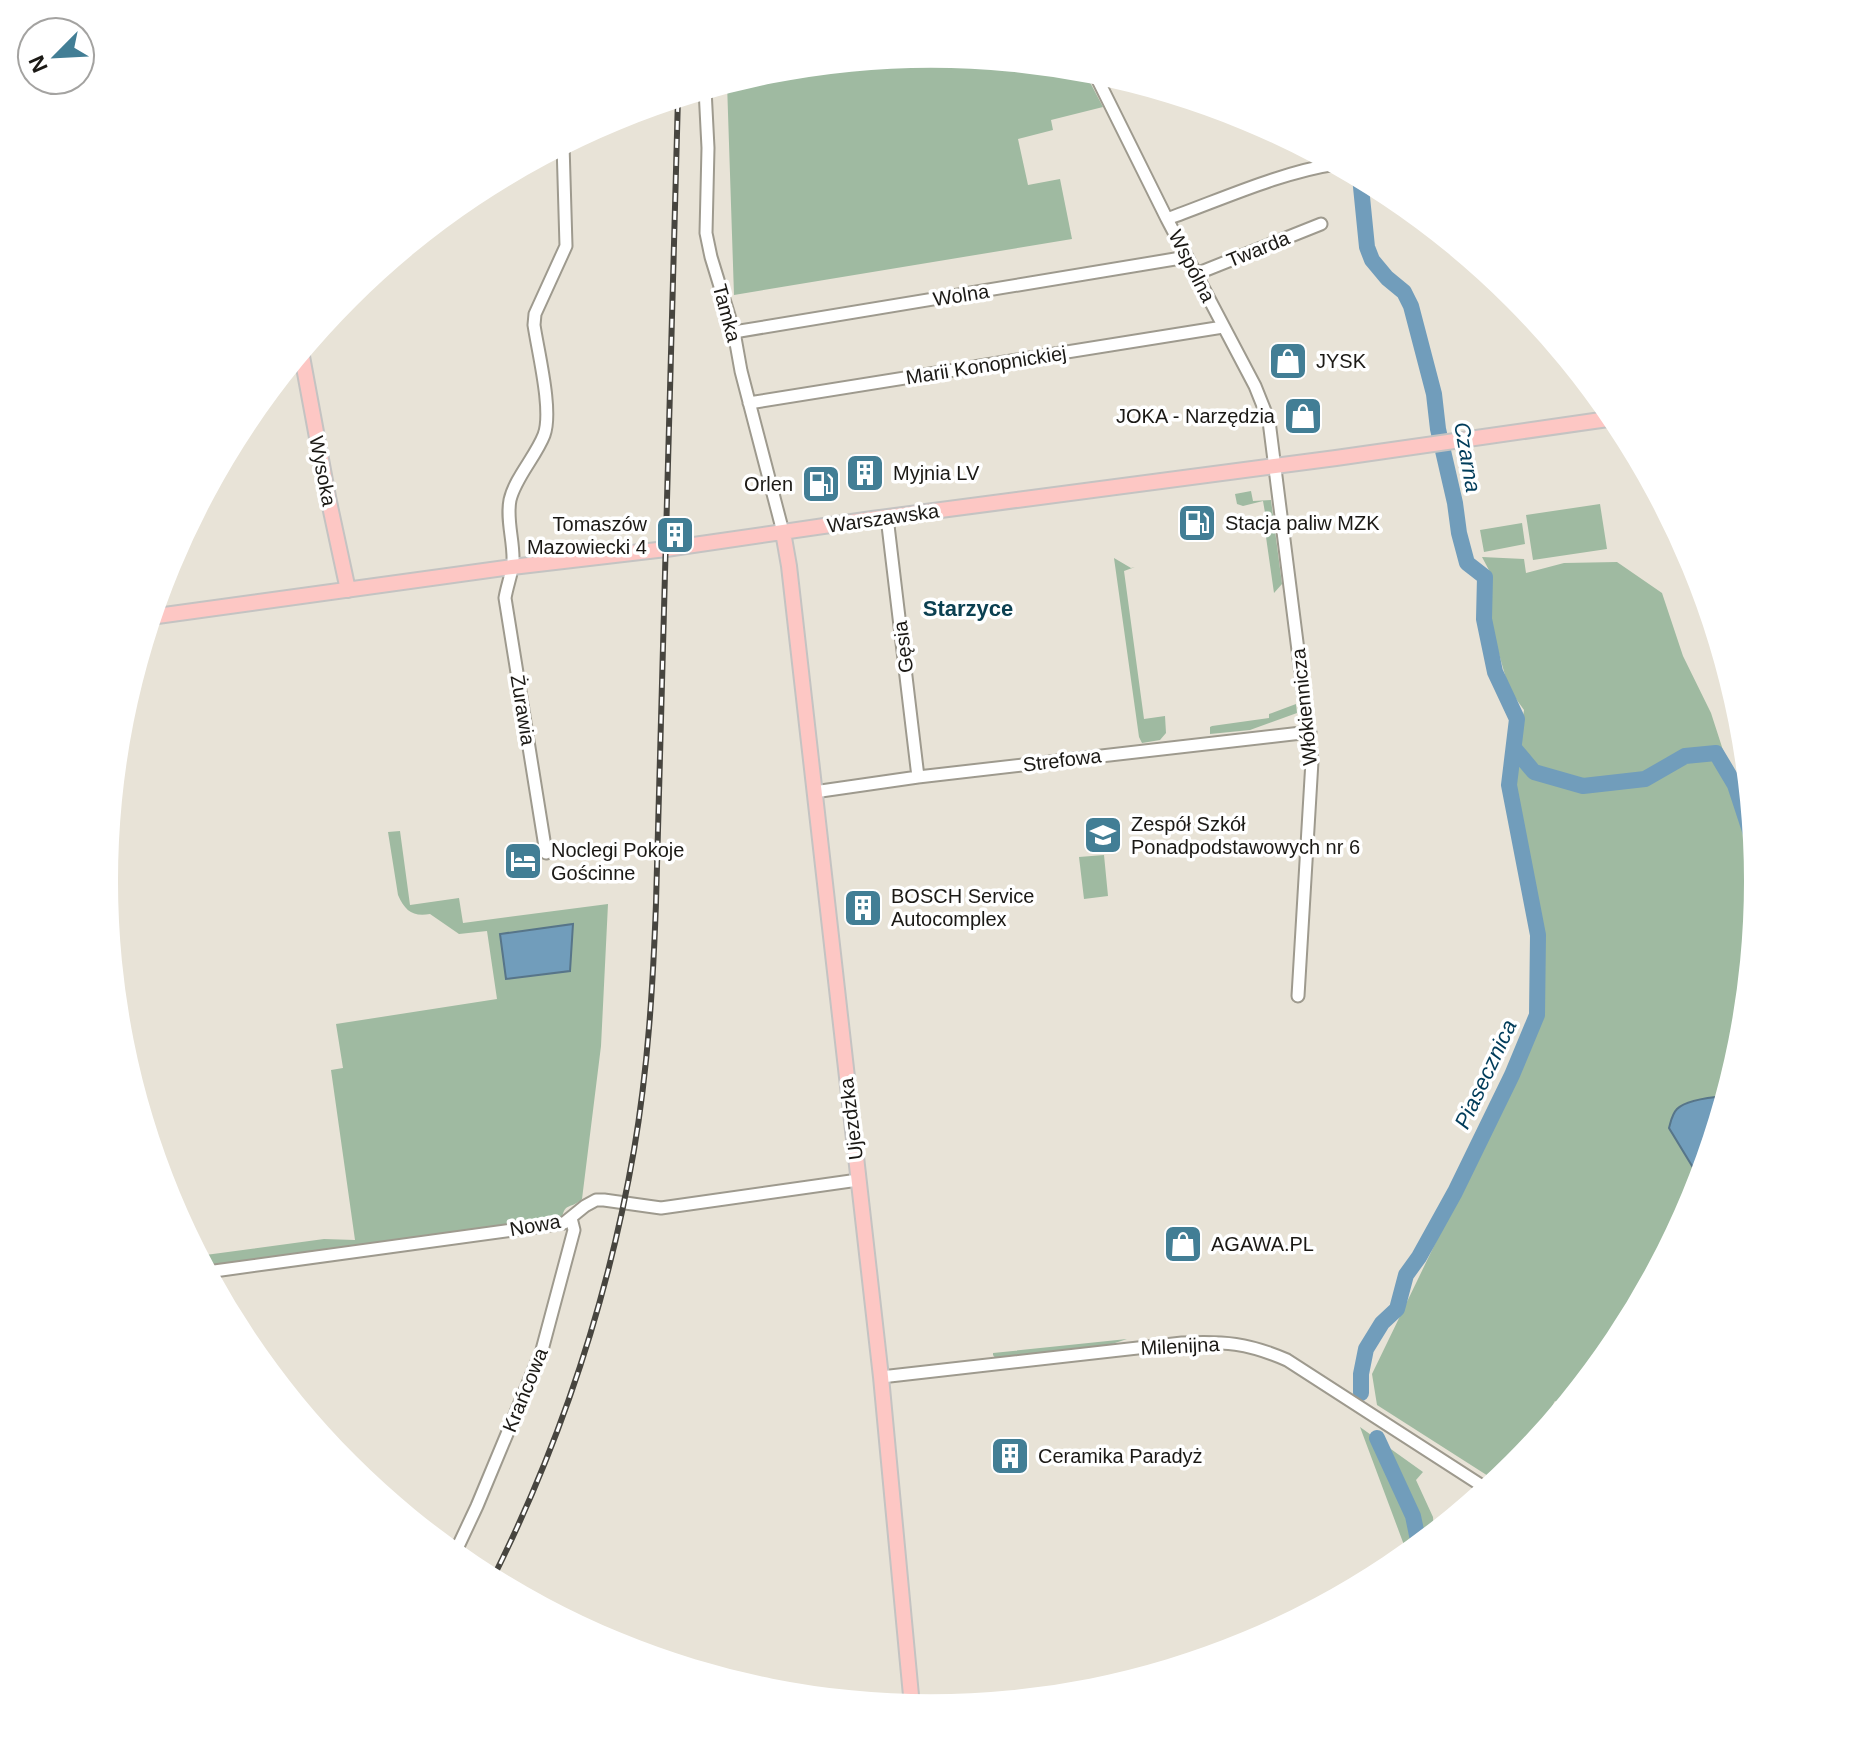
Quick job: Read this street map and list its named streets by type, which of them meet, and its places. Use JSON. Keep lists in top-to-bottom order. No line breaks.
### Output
{"streets":{"main road":["Wysoka","Warszawska","Ujezdzka"],"street":["Twarda","Wspólna","Wolna","Tamka","Marii Konopnickiej","Gęsia","Włókiennicza","Żurawia","Strefowa","Nowa","Milenijna","Krańcowa"]},"crossings":[["Twarda","Wspólna"],["Wspólna","Wolna"],["Wspólna","Marii Konopnickiej"],["Wspólna","Warszawska"],["Wspólna","Włókiennicza"],["Wolna","Tamka"],["Tamka","Marii Konopnickiej"],["Tamka","Warszawska"],["Tamka","Ujezdzka"],["Wysoka","Warszawska"],["Warszawska","Gęsia"],["Warszawska","Włókiennicza"],["Warszawska","Żurawia"],["Warszawska","Ujezdzka"],["Gęsia","Strefowa"],["Włókiennicza","Strefowa"],["Strefowa","Ujezdzka"],["Ujezdzka","Nowa"],["Ujezdzka","Milenijna"],["Nowa","Krańcowa"]],"districts":["Starzyce"],"water":["Czarna","Piasecznica"],"places":{"shop":["JYSK","JOKA - Narzędzia","AGAWA.PL"],"building":["Myjnia LV","Tomaszów Mazowiecki 4","BOSCH Service Autocomplex","Ceramika Paradyż"],"fuel station":["Orlen","Stacja paliw MZK"],"school or university":["Zespół Szkół Ponadpodstawowych nr 6"],"hotel":["Noclegi Pokoje Gościnne"]},"north":"bottom left"}
